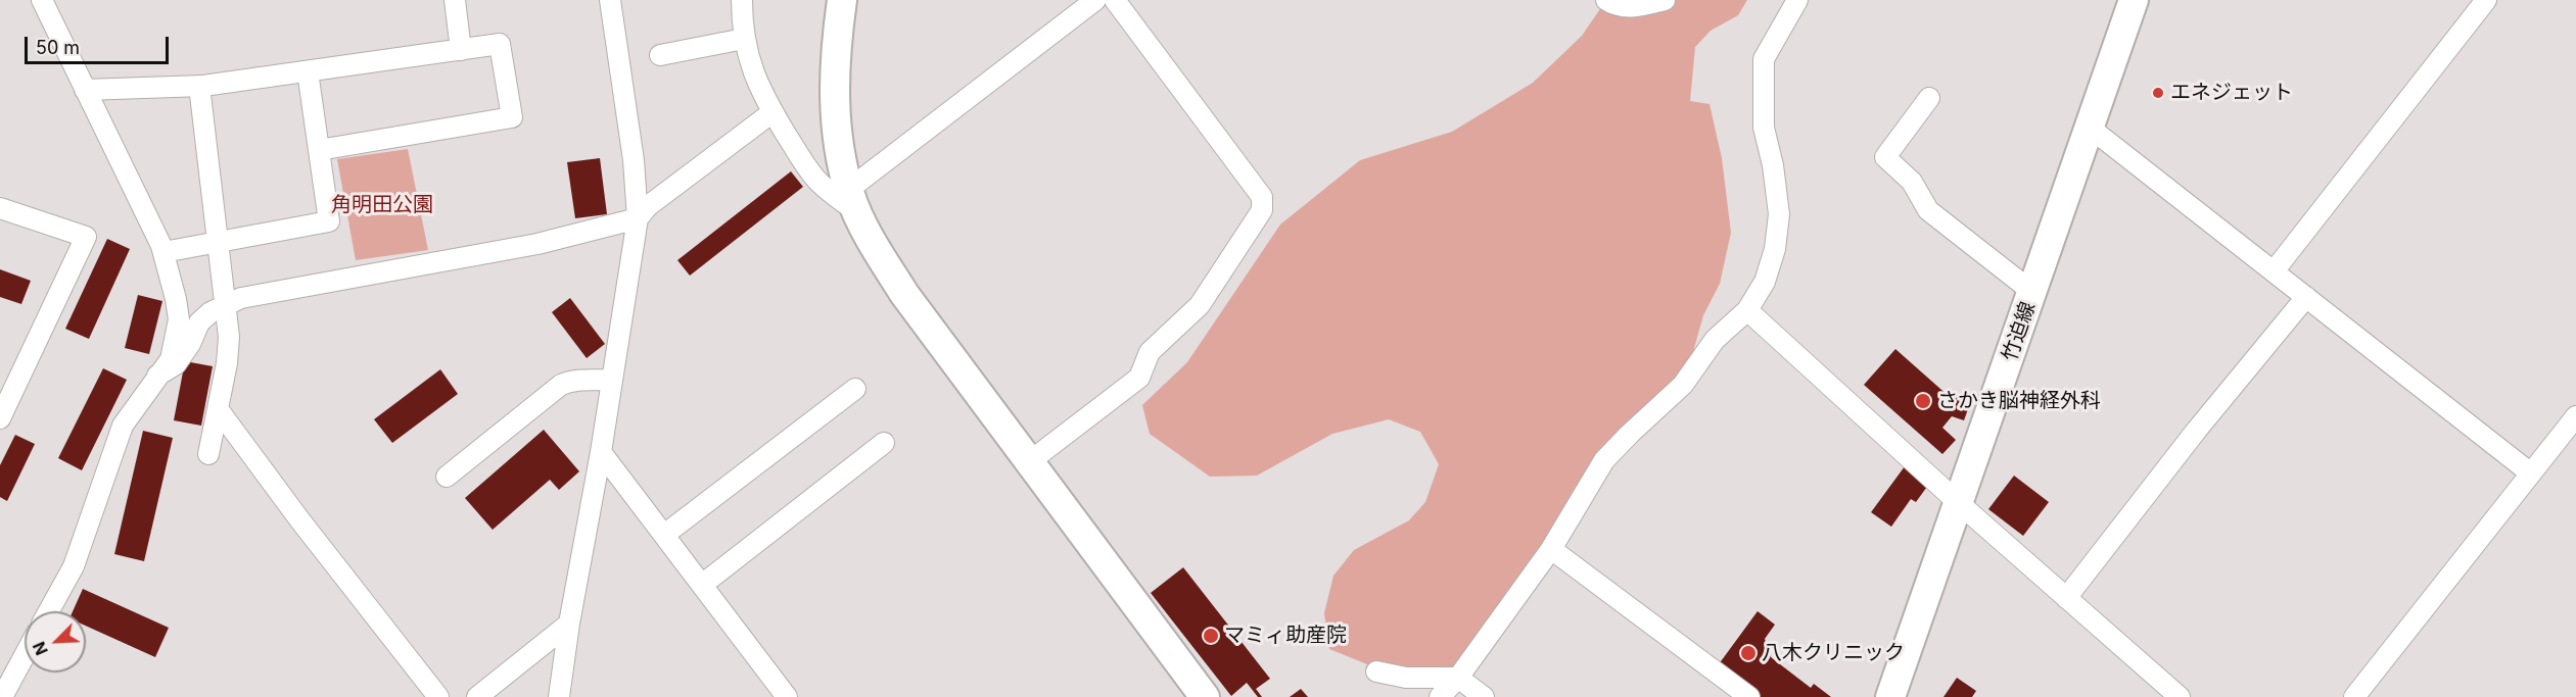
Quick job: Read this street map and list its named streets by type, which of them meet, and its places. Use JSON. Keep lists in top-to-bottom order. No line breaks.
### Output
{"streets":{"street":["竹迫線"]},"parks":["角明田公園"],"places":["エネジェット","さかき脳神経外科","マミィ助産院","八木クリニック"],"scale_bar":"50 m","north":"bottom left"}
